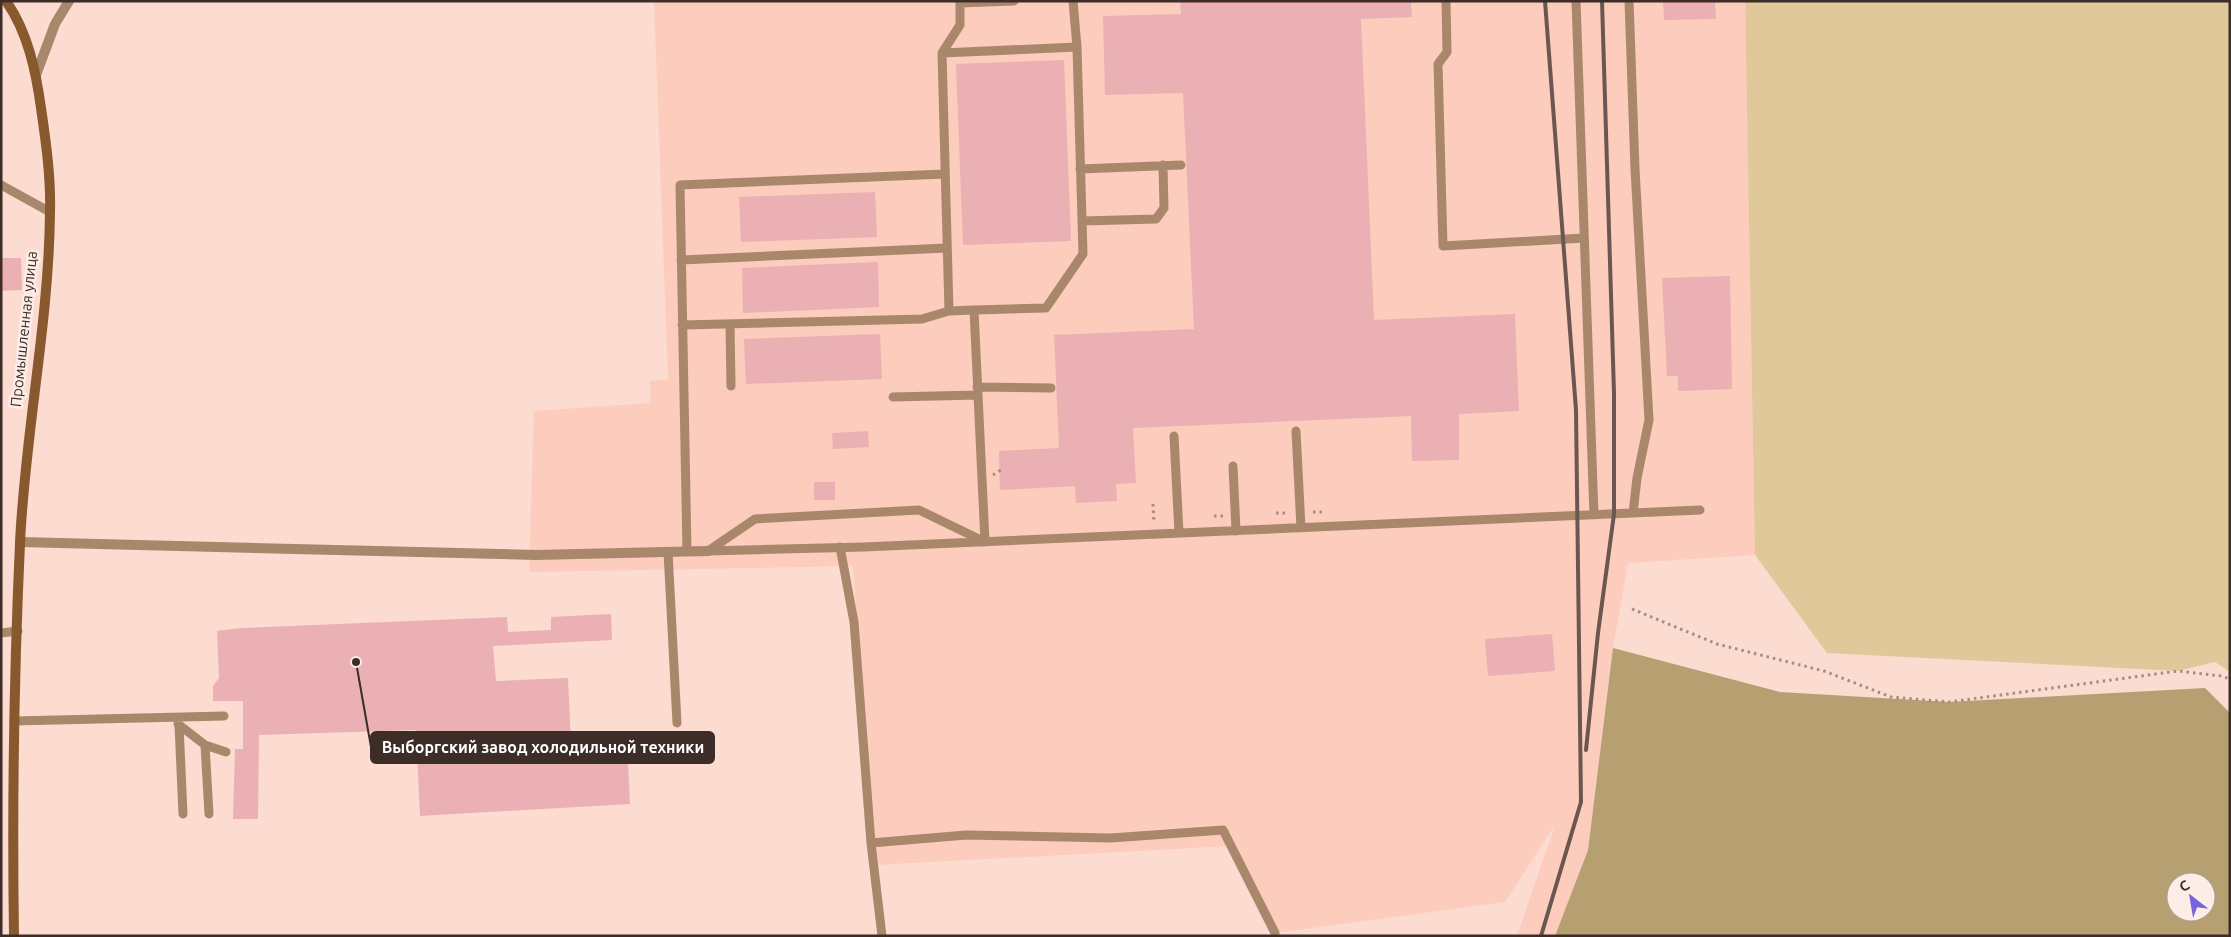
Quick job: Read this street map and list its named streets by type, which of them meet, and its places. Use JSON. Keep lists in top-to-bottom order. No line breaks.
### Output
{"streets":{"street":["Промышленная улица"]},"places":["Выборгский завод холодильной техники"],"north":"top left"}
